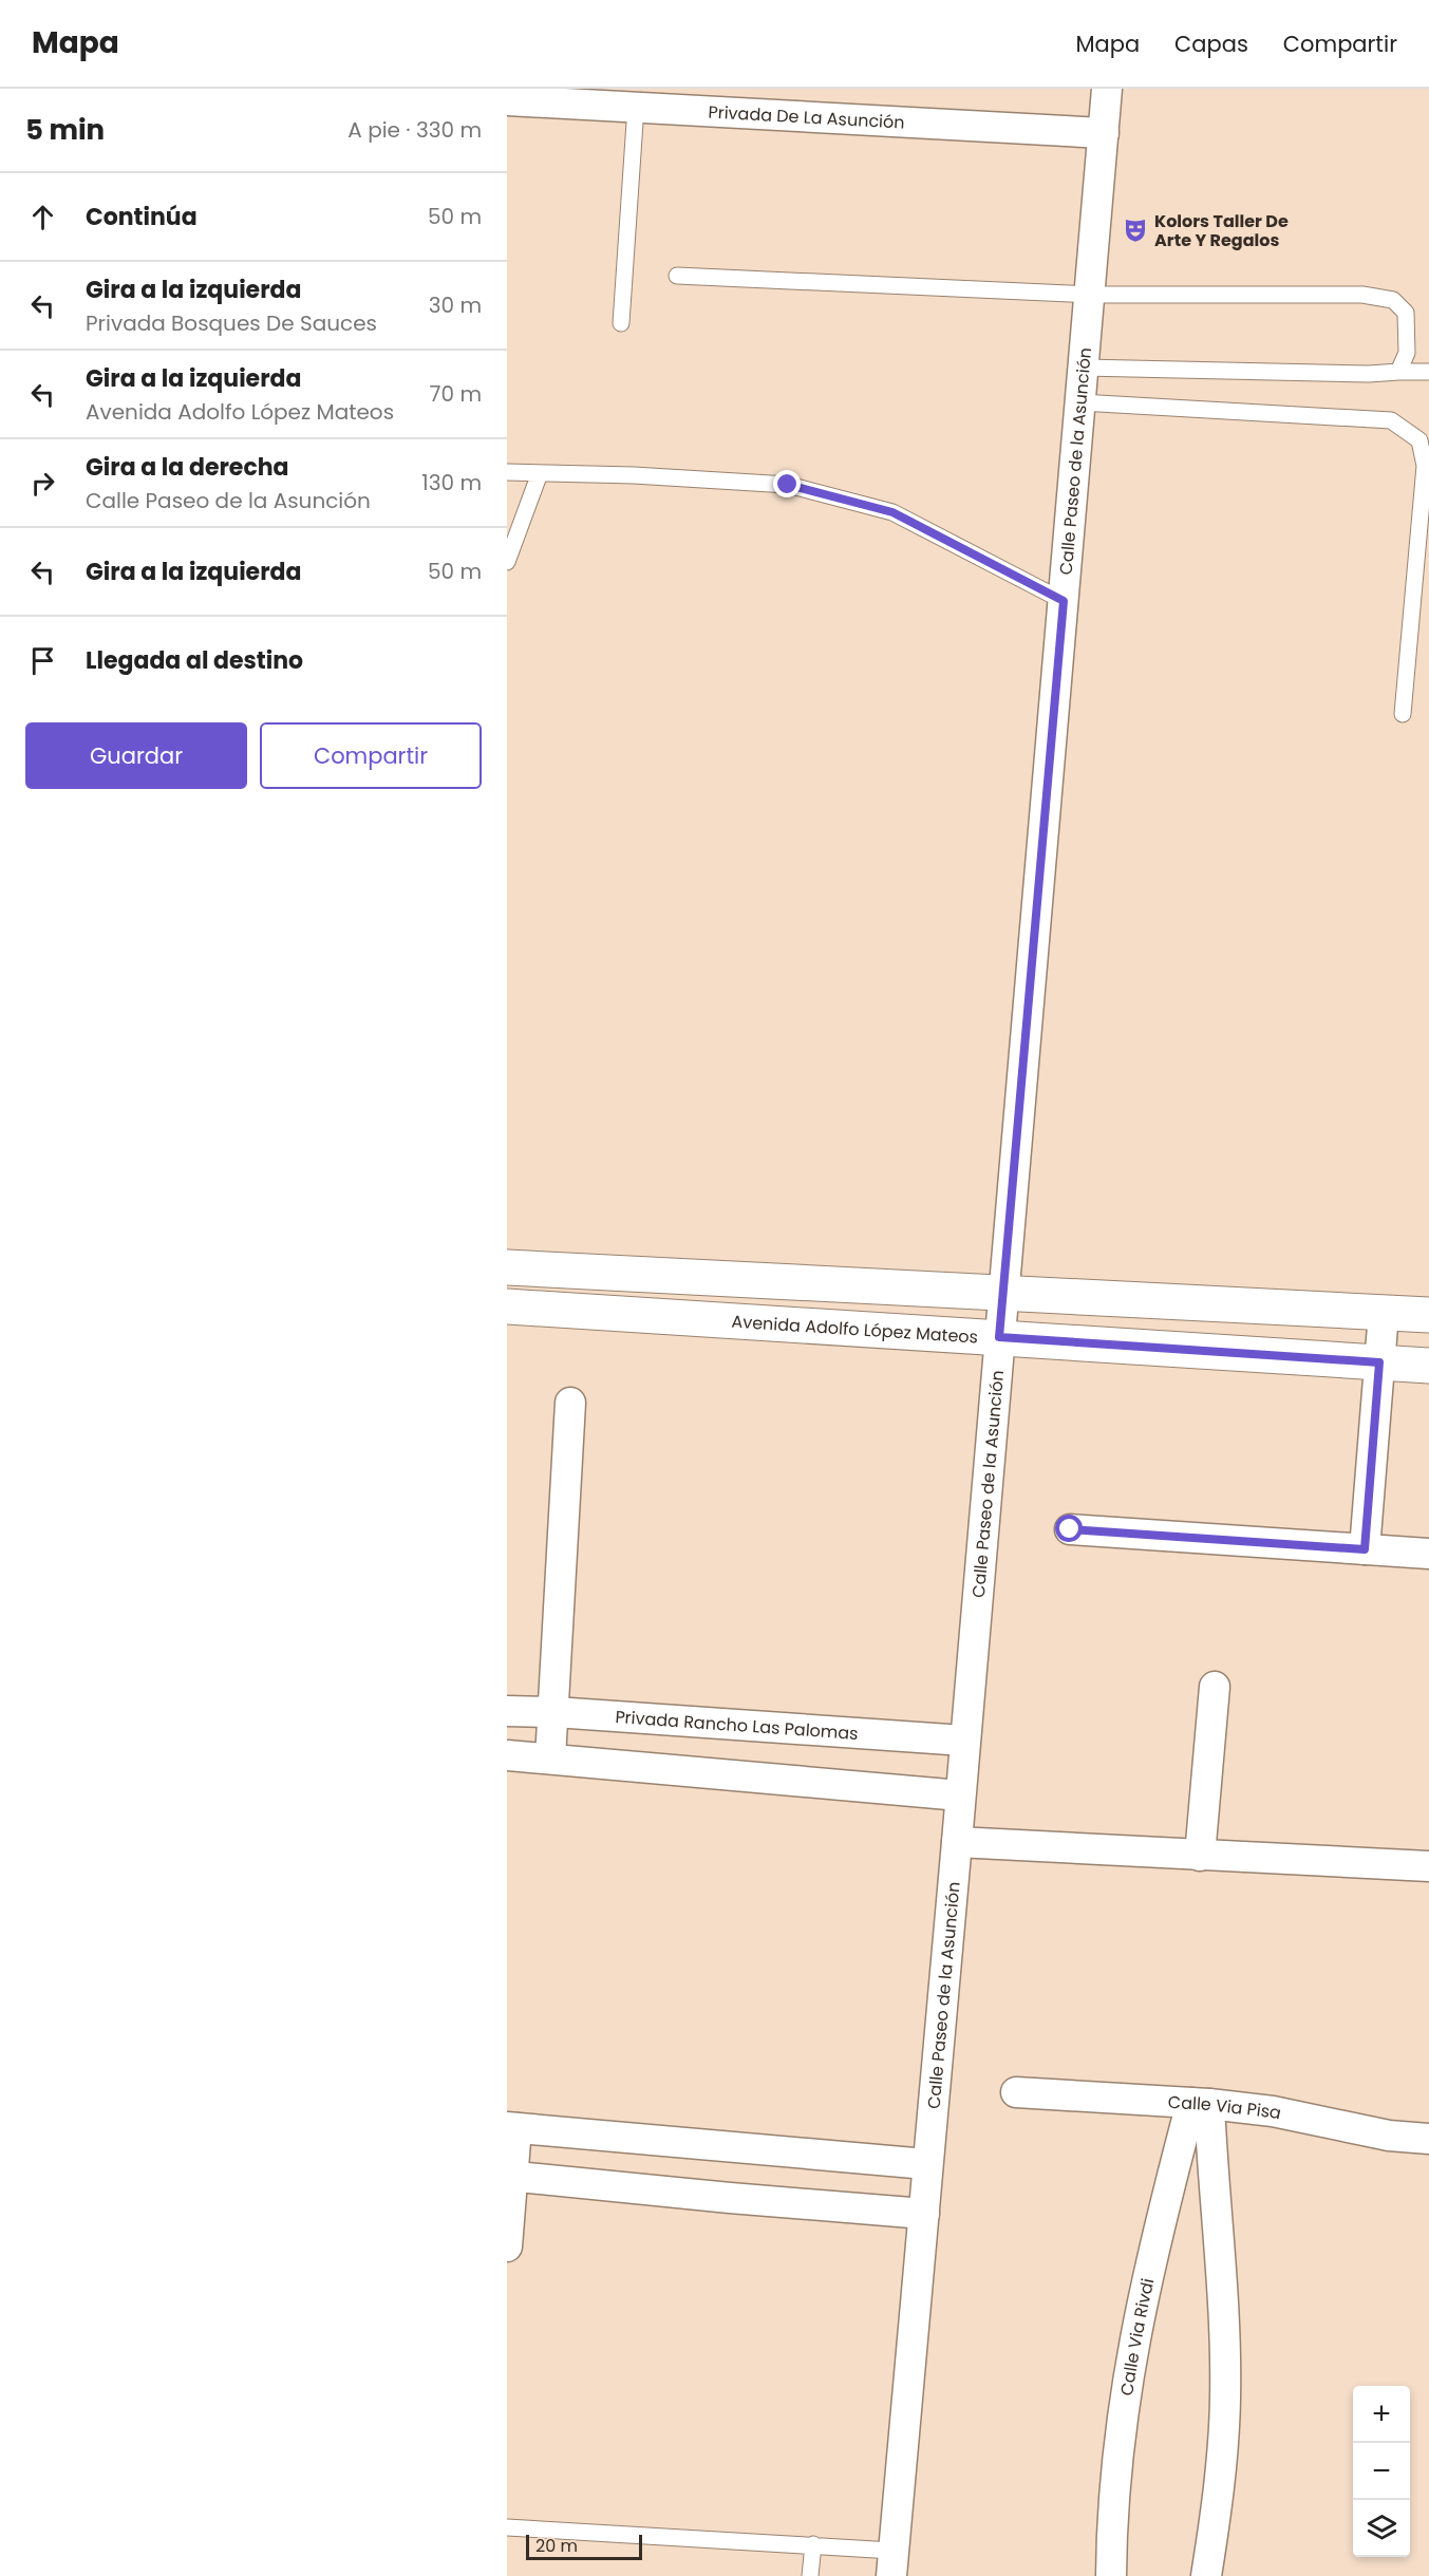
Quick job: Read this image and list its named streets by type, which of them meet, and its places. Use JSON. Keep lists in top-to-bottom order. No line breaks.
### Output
{"streets":{"street":["Privada De La Asunción","Calle Paseo de la Asunción","Avenida Adolfo López Mateos","Privada Rancho Las Palomas","Calle Via Pisa","Calle Via Rivdi"]},"crossings":[["Privada De La Asunción","Calle Paseo de la Asunción"],["Calle Paseo de la Asunción","Avenida Adolfo López Mateos"],["Calle Paseo de la Asunción","Privada Rancho Las Palomas"],["Calle Via Pisa","Calle Via Rivdi"]],"places":{"theatre":["Kolors Taller De Arte Y Regalos"]},"scale_bar":"20 m","page":{"header":"Mapa","nav":["Mapa","Capas","Compartir"],"heading":["5 min","A pie · 330 m"],"list":[["Continúa","50 m"],["Gira a la izquierda","Privada Bosques De Sauces","30 m"],["Gira a la izquierda","Avenida Adolfo López Mateos","70 m"],["Gira a la derecha","Calle Paseo de la Asunción","130 m"],["Gira a la izquierda","50 m"],"Llegada al destino"],"buttons":["Guardar","Compartir"],"map_buttons":["+","−"],"scale":"20 m"}}
